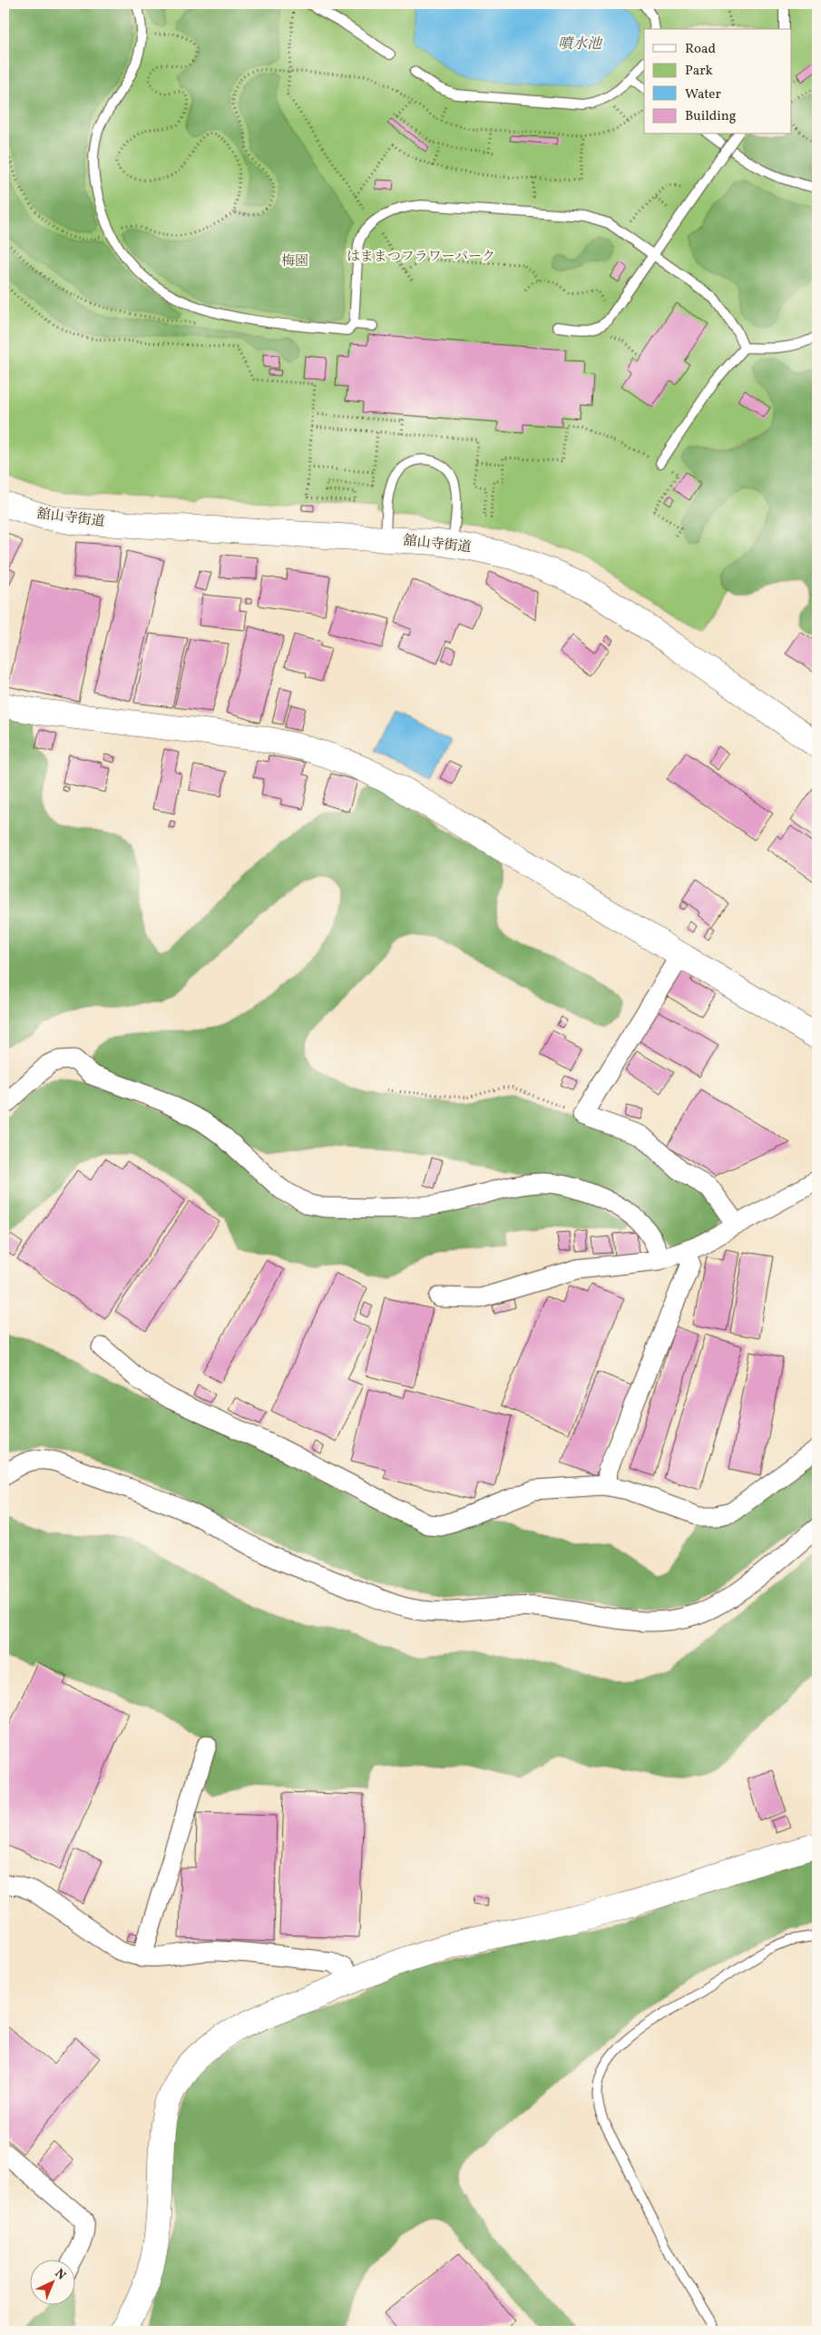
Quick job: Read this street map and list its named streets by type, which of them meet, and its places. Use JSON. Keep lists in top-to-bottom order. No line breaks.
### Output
{"streets":{"street":["舘山寺街道"]},"water":["噴水池"],"parks":["はままつフラワーパーク","梅園"],"legend":["Road","Park","Water","Building"],"north":"top right"}
